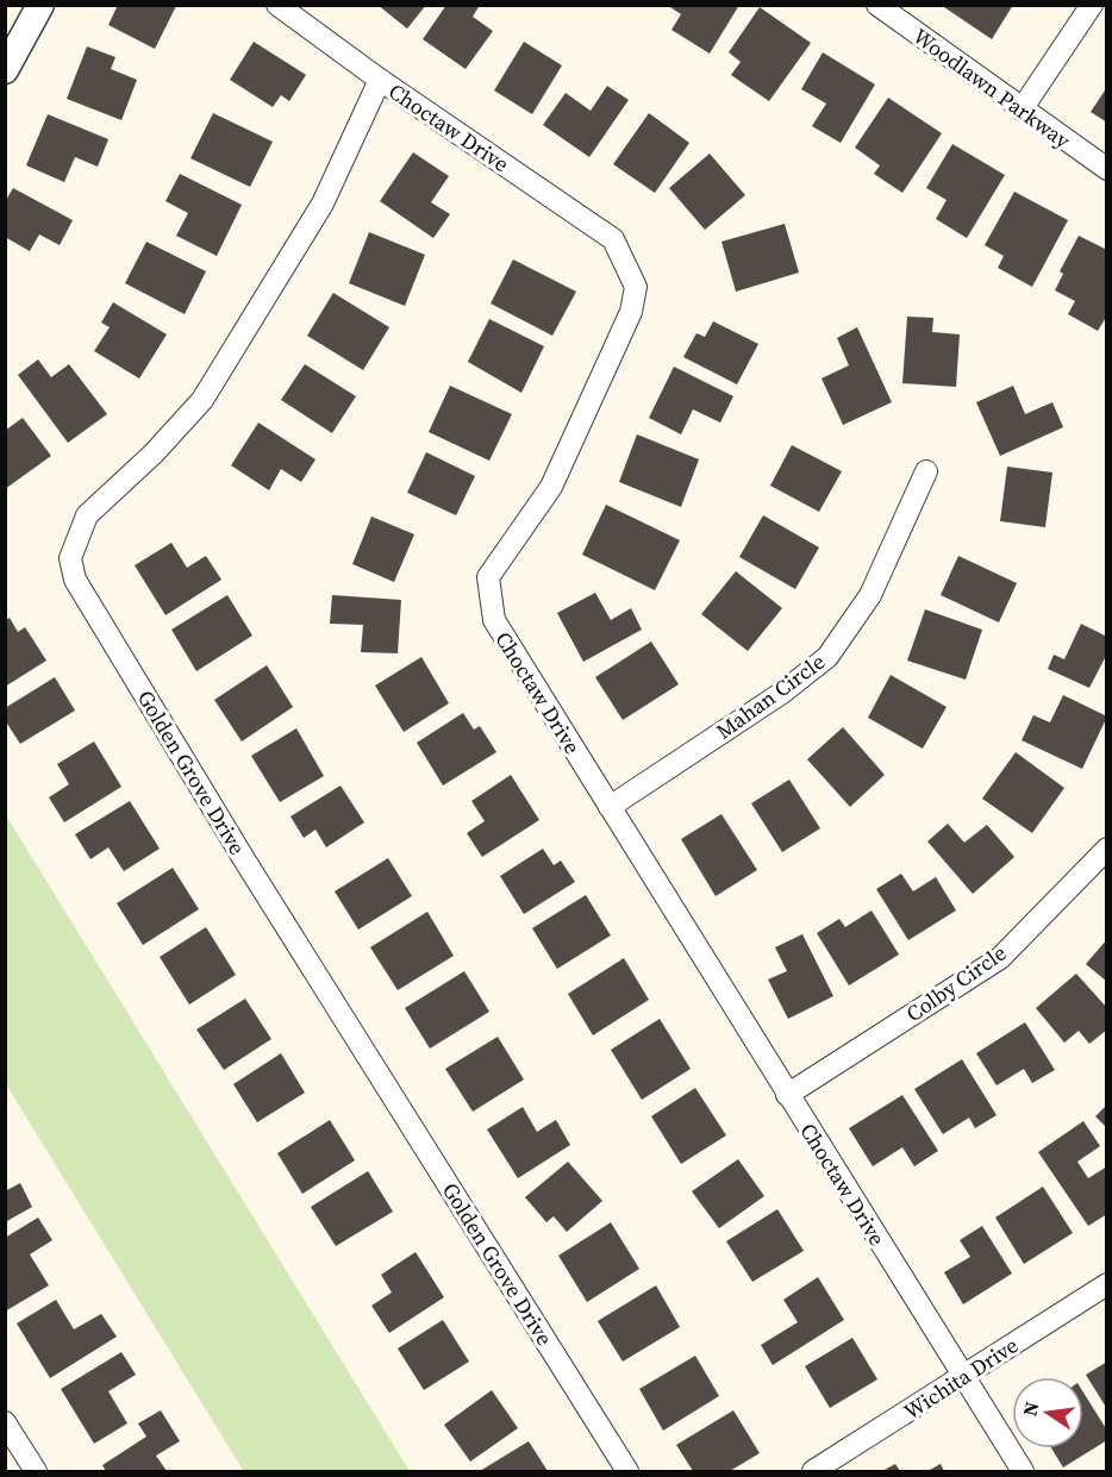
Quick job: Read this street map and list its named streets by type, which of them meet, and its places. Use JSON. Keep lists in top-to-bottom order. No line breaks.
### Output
{"streets":{"street":["Woodlawn Parkway","Choctaw Drive","Mahan Circle","Golden Grove Drive","Colby Circle","Wichita Drive"]},"crossings":[["Choctaw Drive","Mahan Circle"],["Choctaw Drive","Golden Grove Drive"],["Choctaw Drive","Colby Circle"],["Choctaw Drive","Wichita Drive"]],"north":"left"}
